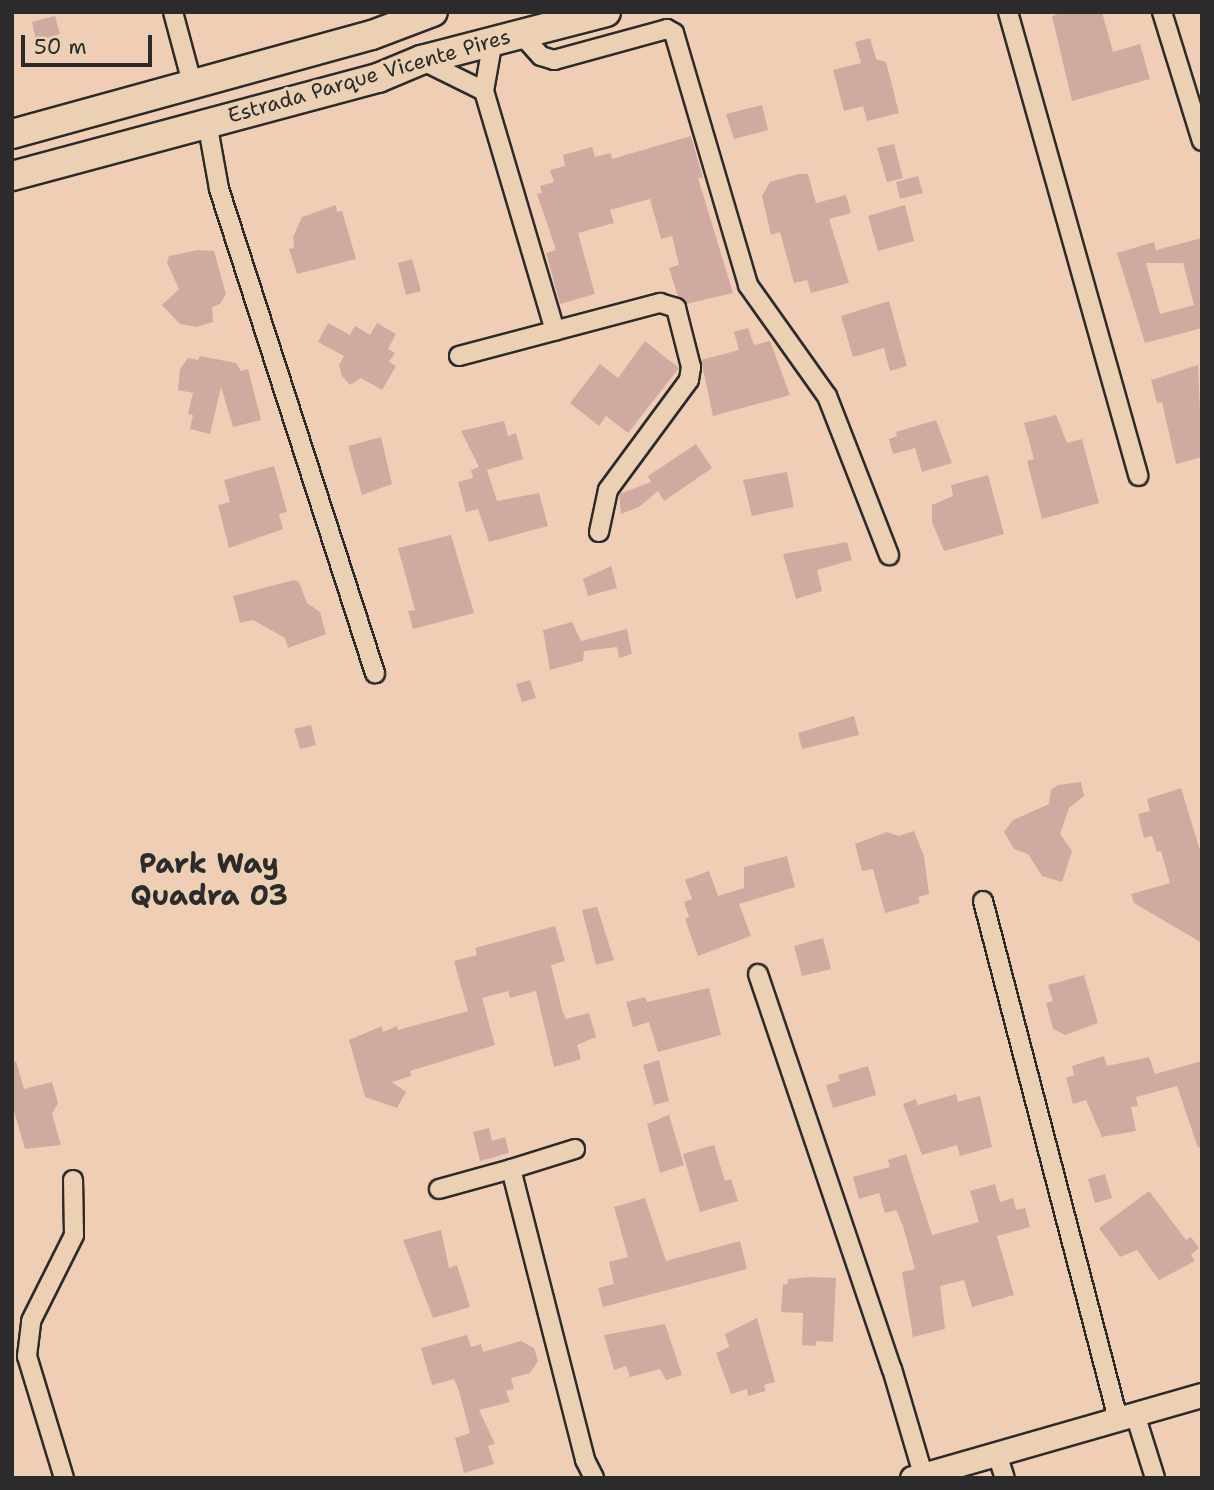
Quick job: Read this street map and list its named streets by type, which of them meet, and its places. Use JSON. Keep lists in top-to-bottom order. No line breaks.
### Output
{"streets":{"main road":["Estrada Parque Vicente Pires"]},"districts":["Park Way Quadra 03"],"scale_bar":"50 m"}
